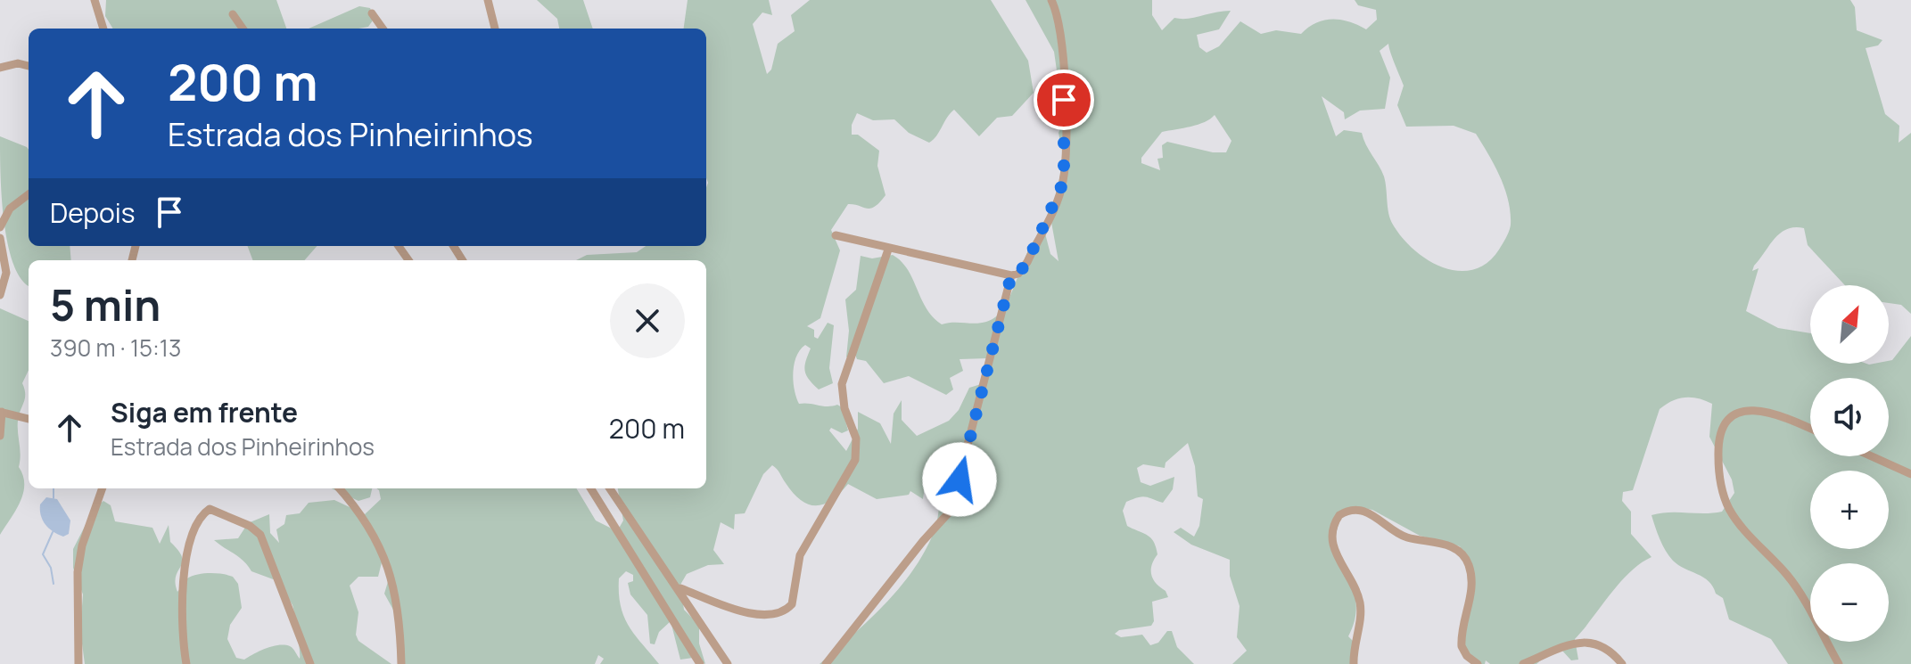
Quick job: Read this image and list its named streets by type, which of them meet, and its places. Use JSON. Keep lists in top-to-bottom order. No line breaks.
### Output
{"north":"top right","page":{"turn":["200 m","Estrada dos Pinheirinhos"],"then":"Depois","heading":["5 min","390 m · 15:13"],"map_buttons":["+","−"],"list":[{"name":"Siga em frente","note":"Estrada dos Pinheirinhos","value":"200 m"}]}}
